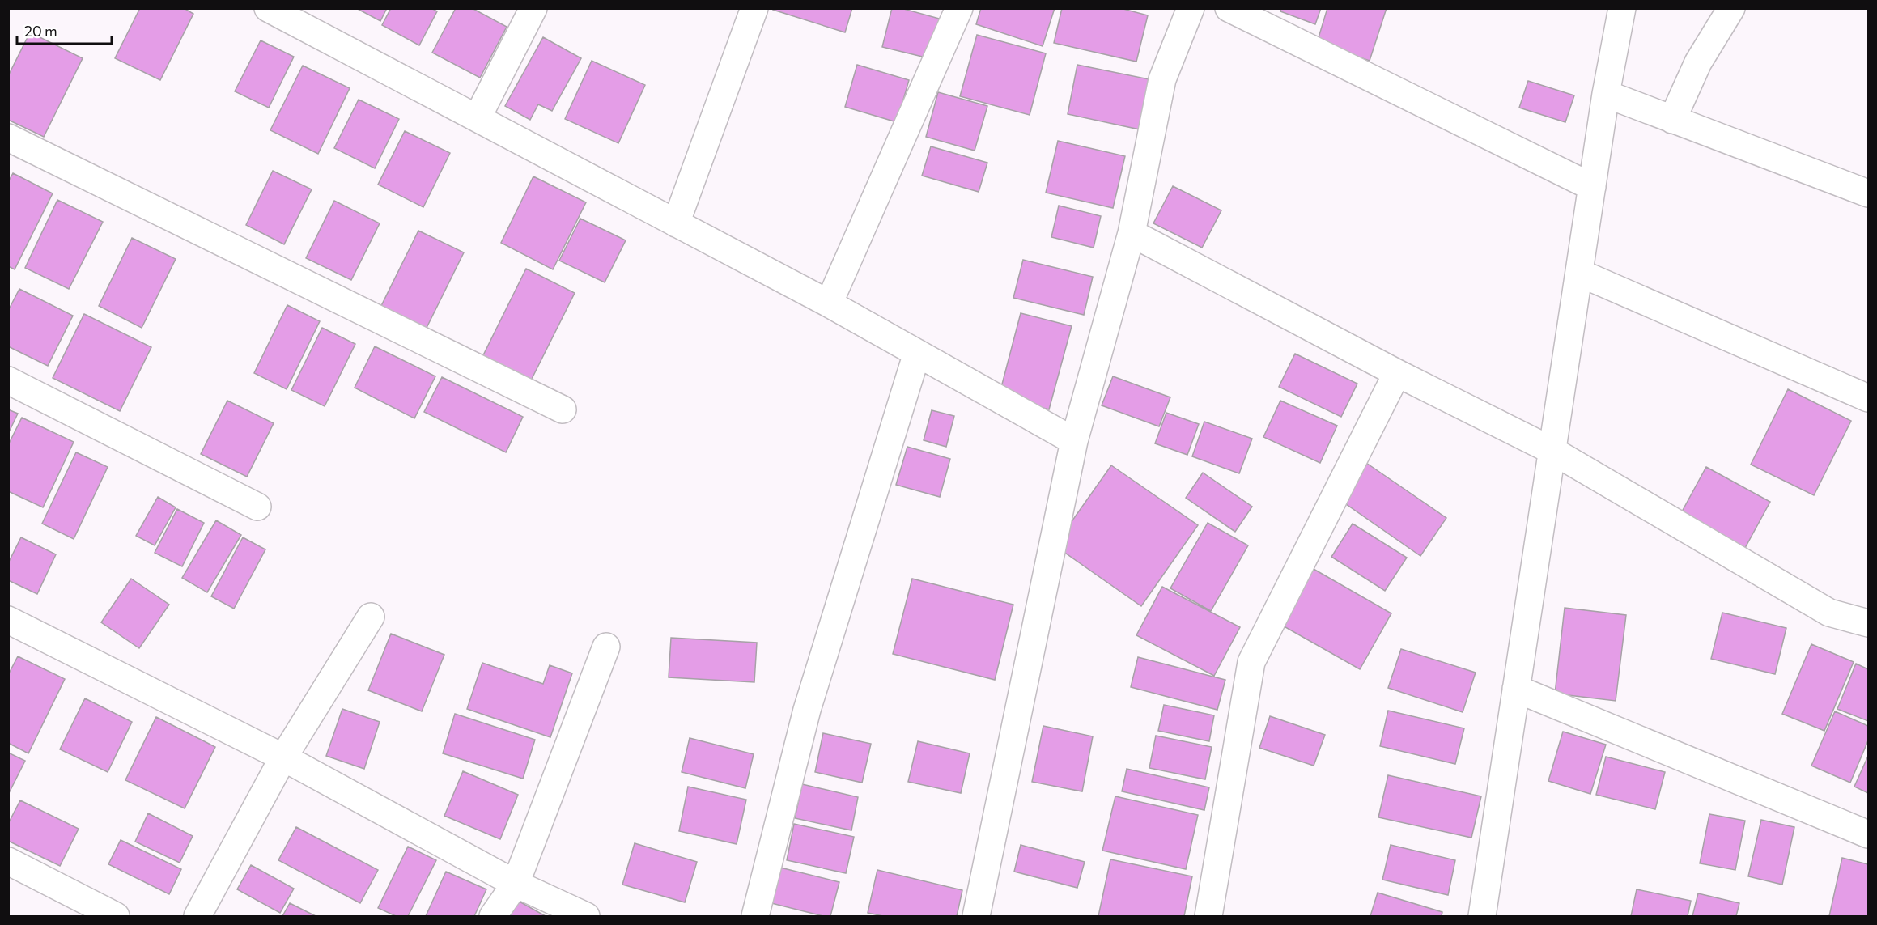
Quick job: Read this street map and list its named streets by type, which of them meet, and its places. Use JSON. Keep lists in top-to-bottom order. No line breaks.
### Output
{"scale_bar":"20 m"}
